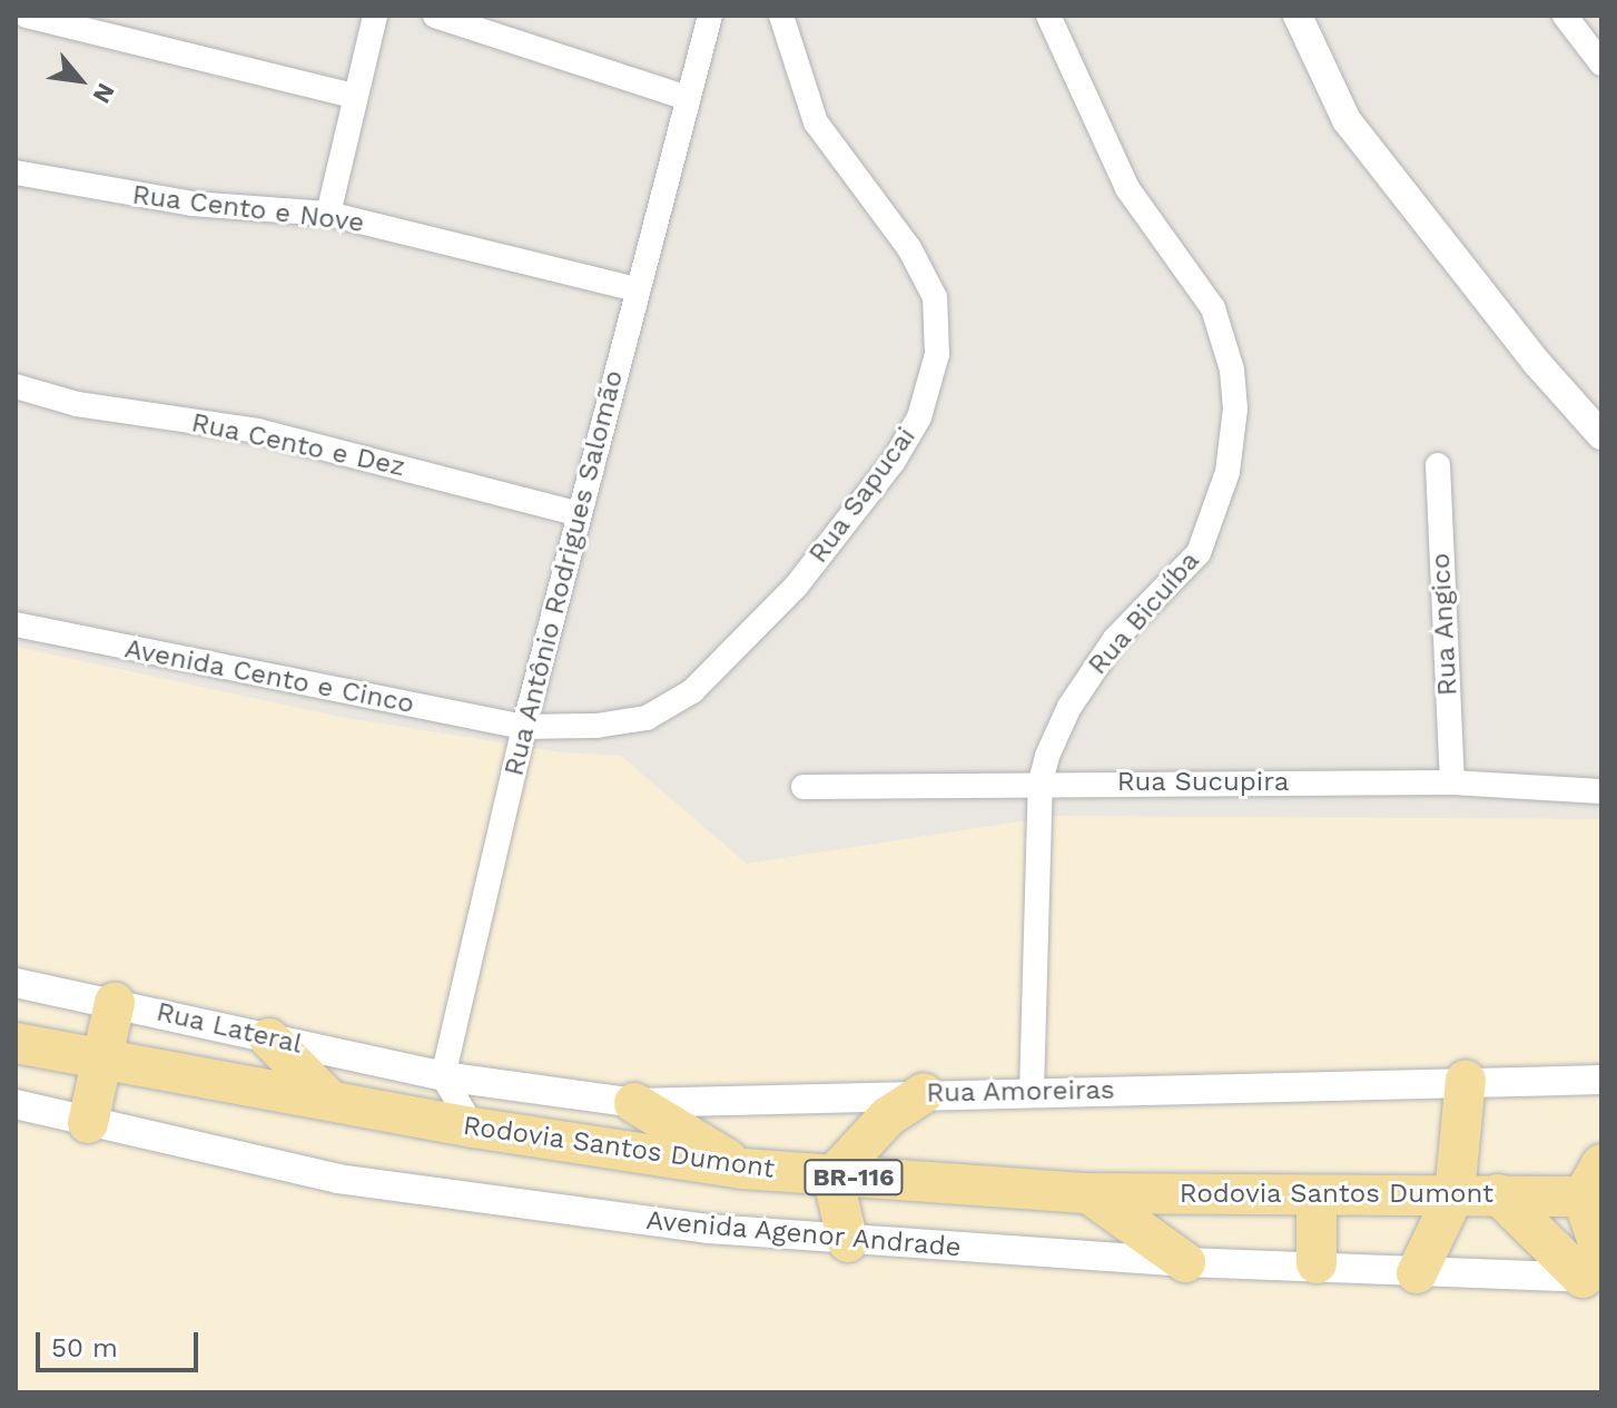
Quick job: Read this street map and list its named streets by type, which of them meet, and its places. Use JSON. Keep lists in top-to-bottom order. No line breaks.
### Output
{"streets":{"highway":["Rodovia Santos Dumont","BR-116"],"street":["Rua Cento e Nove","Rua Cento e Dez","Rua Sapucai","Rua Antônio Rodrigues Salomão","Rua Bicuíba","Rua Angico","Avenida Cento e Cinco","Rua Sucupira","Rua Lateral","Rua Amoreiras","Avenida Agenor Andrade"]},"crossings":[["Rua Cento e Nove","Rua Antônio Rodrigues Salomão"],["Rua Cento e Dez","Rua Antônio Rodrigues Salomão"],["Rua Sapucai","Rua Antônio Rodrigues Salomão"],["Rua Sapucai","Avenida Cento e Cinco"],["Rua Antônio Rodrigues Salomão","Avenida Cento e Cinco"],["Rua Antônio Rodrigues Salomão","Rua Lateral"],["Rua Antônio Rodrigues Salomão","Rua Amoreiras"],["Rua Bicuíba","Rua Sucupira"],["Rua Bicuíba","Rua Amoreiras"],["Rua Angico","Rua Sucupira"],["Rua Lateral","Rua Amoreiras"]],"scale_bar":"50 m","north":"bottom right"}
